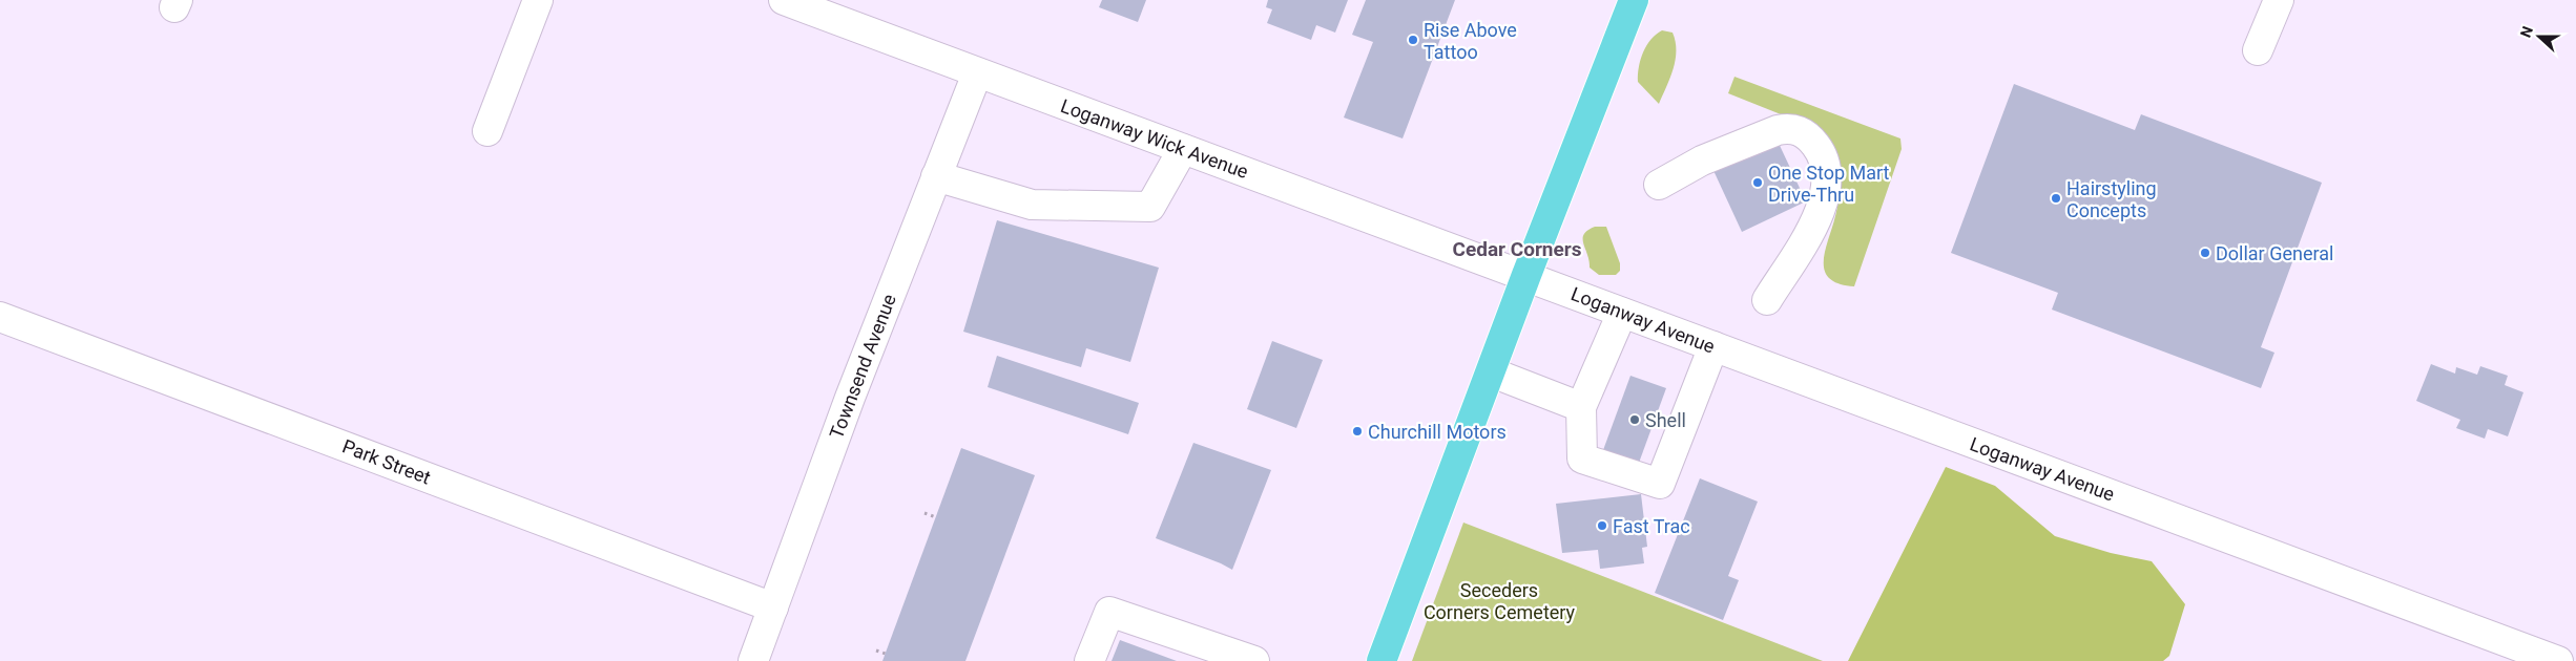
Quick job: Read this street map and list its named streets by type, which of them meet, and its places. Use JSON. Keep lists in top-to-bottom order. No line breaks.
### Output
{"streets":{"street":["Loganway Wick Avenue","Loganway Avenue","Townsend Avenue","Park Street"]},"crossings":[["Loganway Wick Avenue","Loganway Avenue"],["Loganway Wick Avenue","Townsend Avenue"],["Townsend Avenue","Park Street"]],"districts":["Cedar Corners"],"parks":["Seceders Corners Cemetery"],"places":["Rise Above Tattoo","One Stop Mart Drive-Thru","Hairstyling Concepts","Dollar General","Shell","Churchill Motors","Fast Trac"],"north":"left"}
